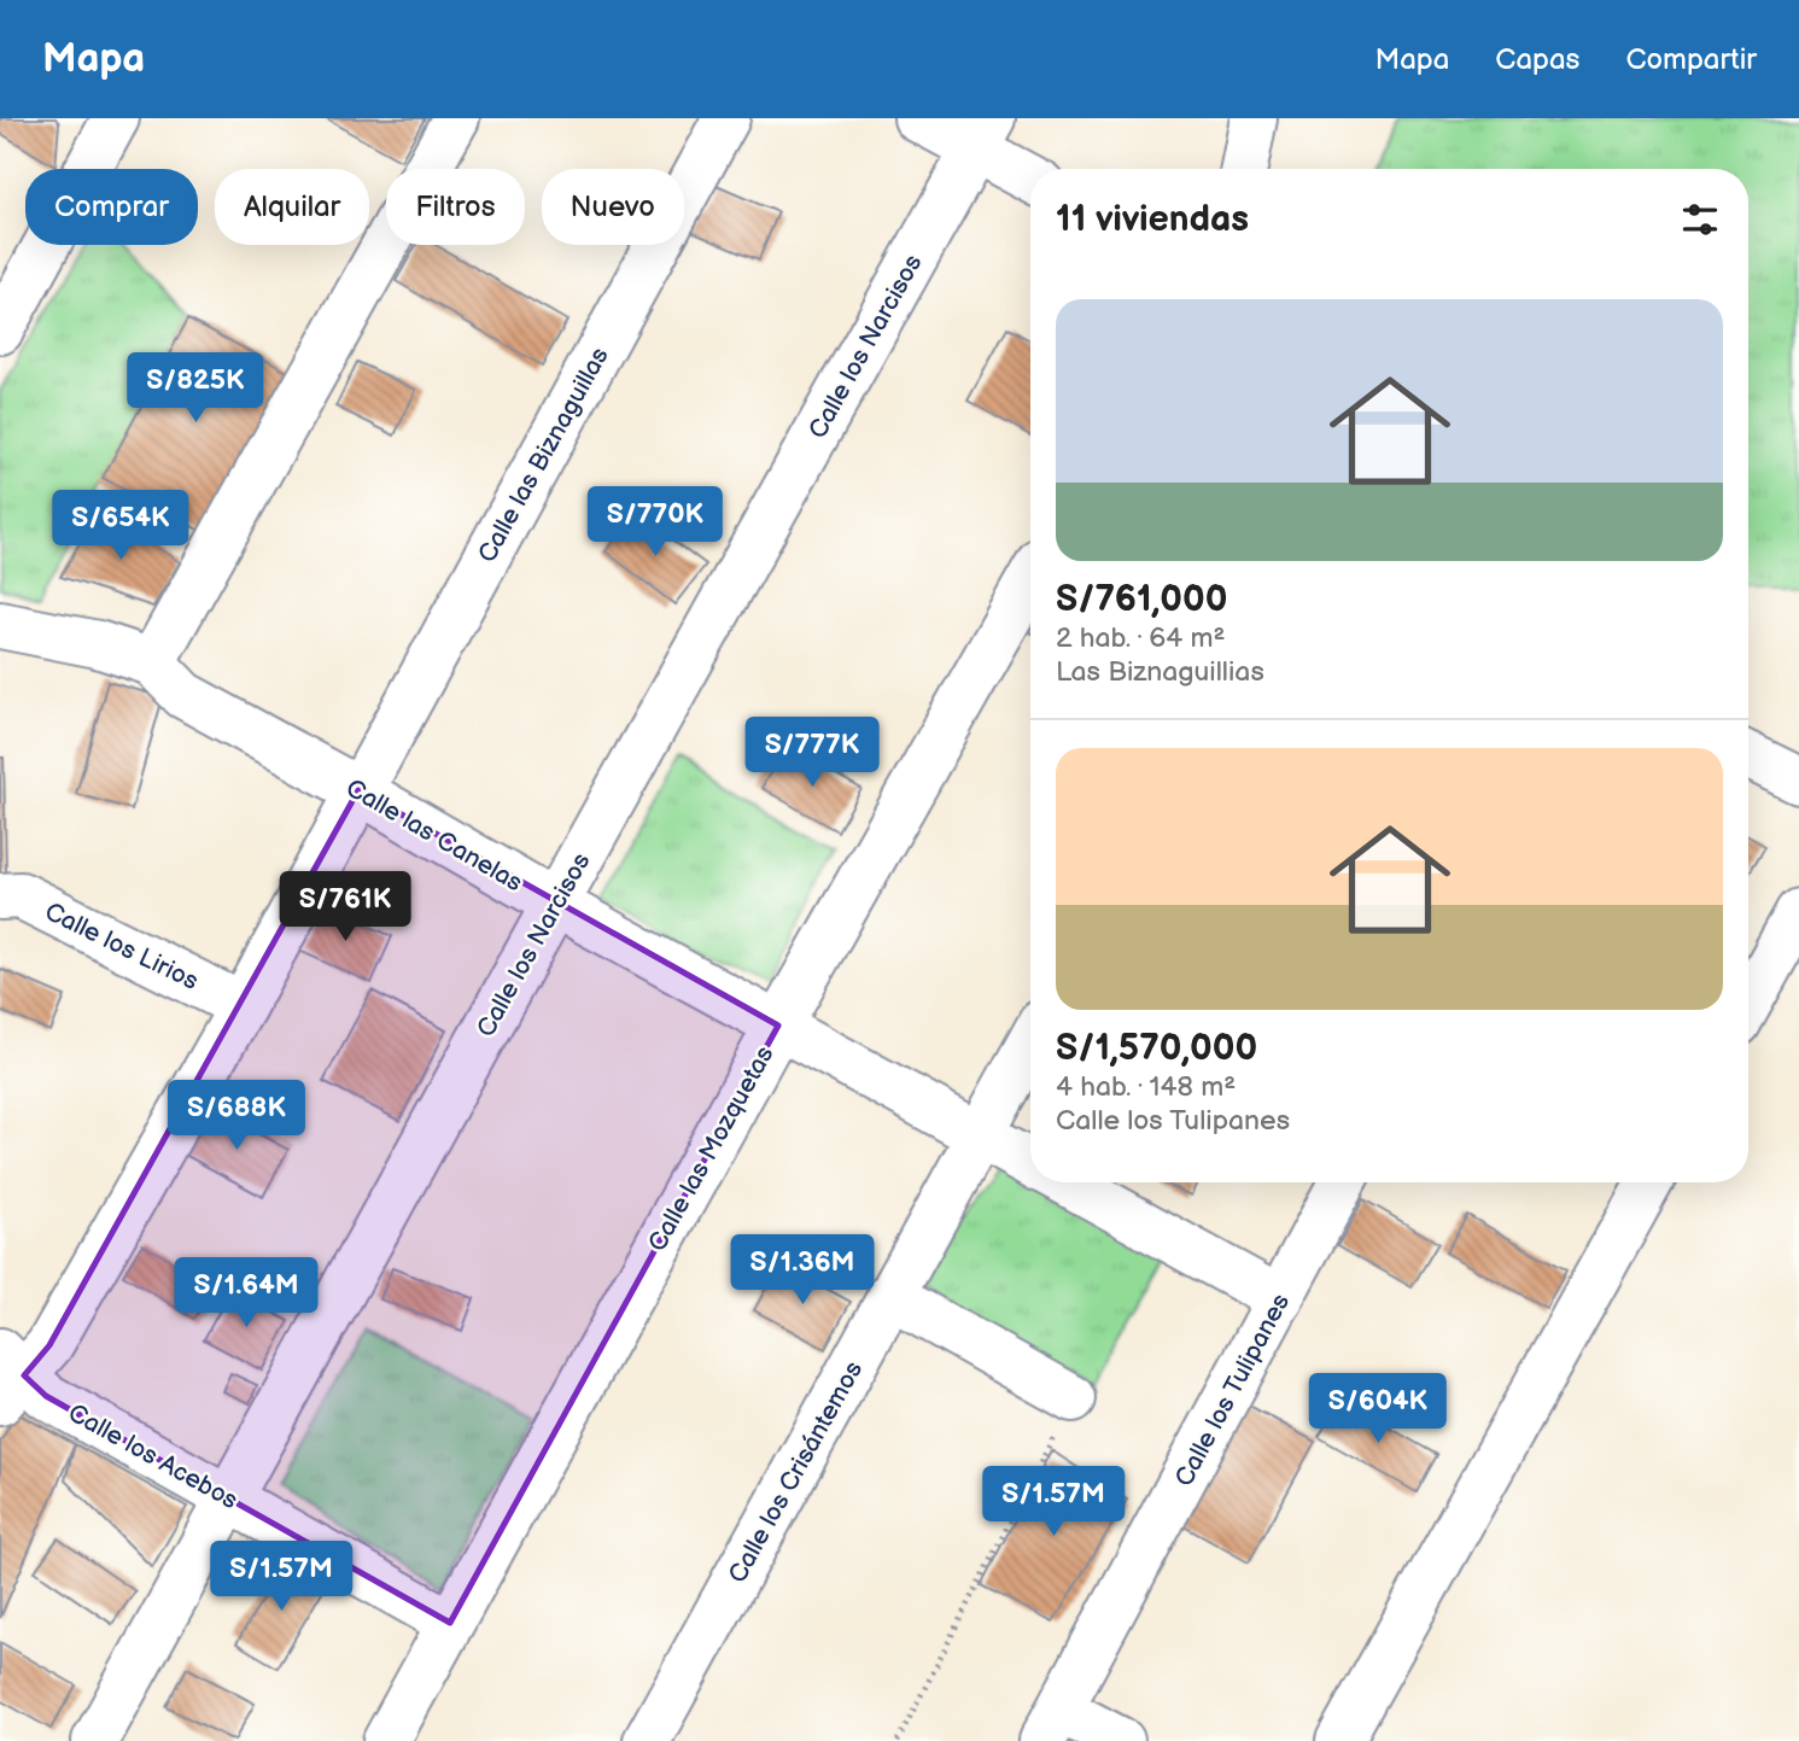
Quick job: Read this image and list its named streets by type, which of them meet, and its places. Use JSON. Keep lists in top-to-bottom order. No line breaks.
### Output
{"streets":{"street":["Calle los Narcisos","Calle las Biznaguillas","Calle las Canelas","Calle los Lirios","Calle las Mozquetas","Calle los Tulipanes","Calle los Acebos","Calle los Crisántemos"]},"crossings":[["Calle los Narcisos","Calle las Canelas"],["Calle los Narcisos","Calle los Acebos"],["Calle las Biznaguillas","Calle las Canelas"],["Calle las Biznaguillas","Calle los Lirios"],["Calle las Biznaguillas","Calle los Acebos"],["Calle las Canelas","Calle las Mozquetas"],["Calle las Canelas","Calle los Crisántemos"],["Calle las Mozquetas","Calle los Acebos"]],"page":{"header":"Mapa","nav":["Mapa","Capas","Compartir"],"chip":["Comprar","Alquilar","Filtros","Nuevo"],"heading":"11 viviendas","list":[{"name":"S/761,000","note":"2 hab. · 64 m² · Las Biznaguillias"},{"name":"S/1,570,000","note":"4 hab. · 148 m² · Calle los Tulipanes"}],"price":["S/825K","S/770K","S/654K","S/777K","S/761K","S/688K","S/1.36M","S/1.64M","S/604K","S/1.57M","S/1.57M"]}}
